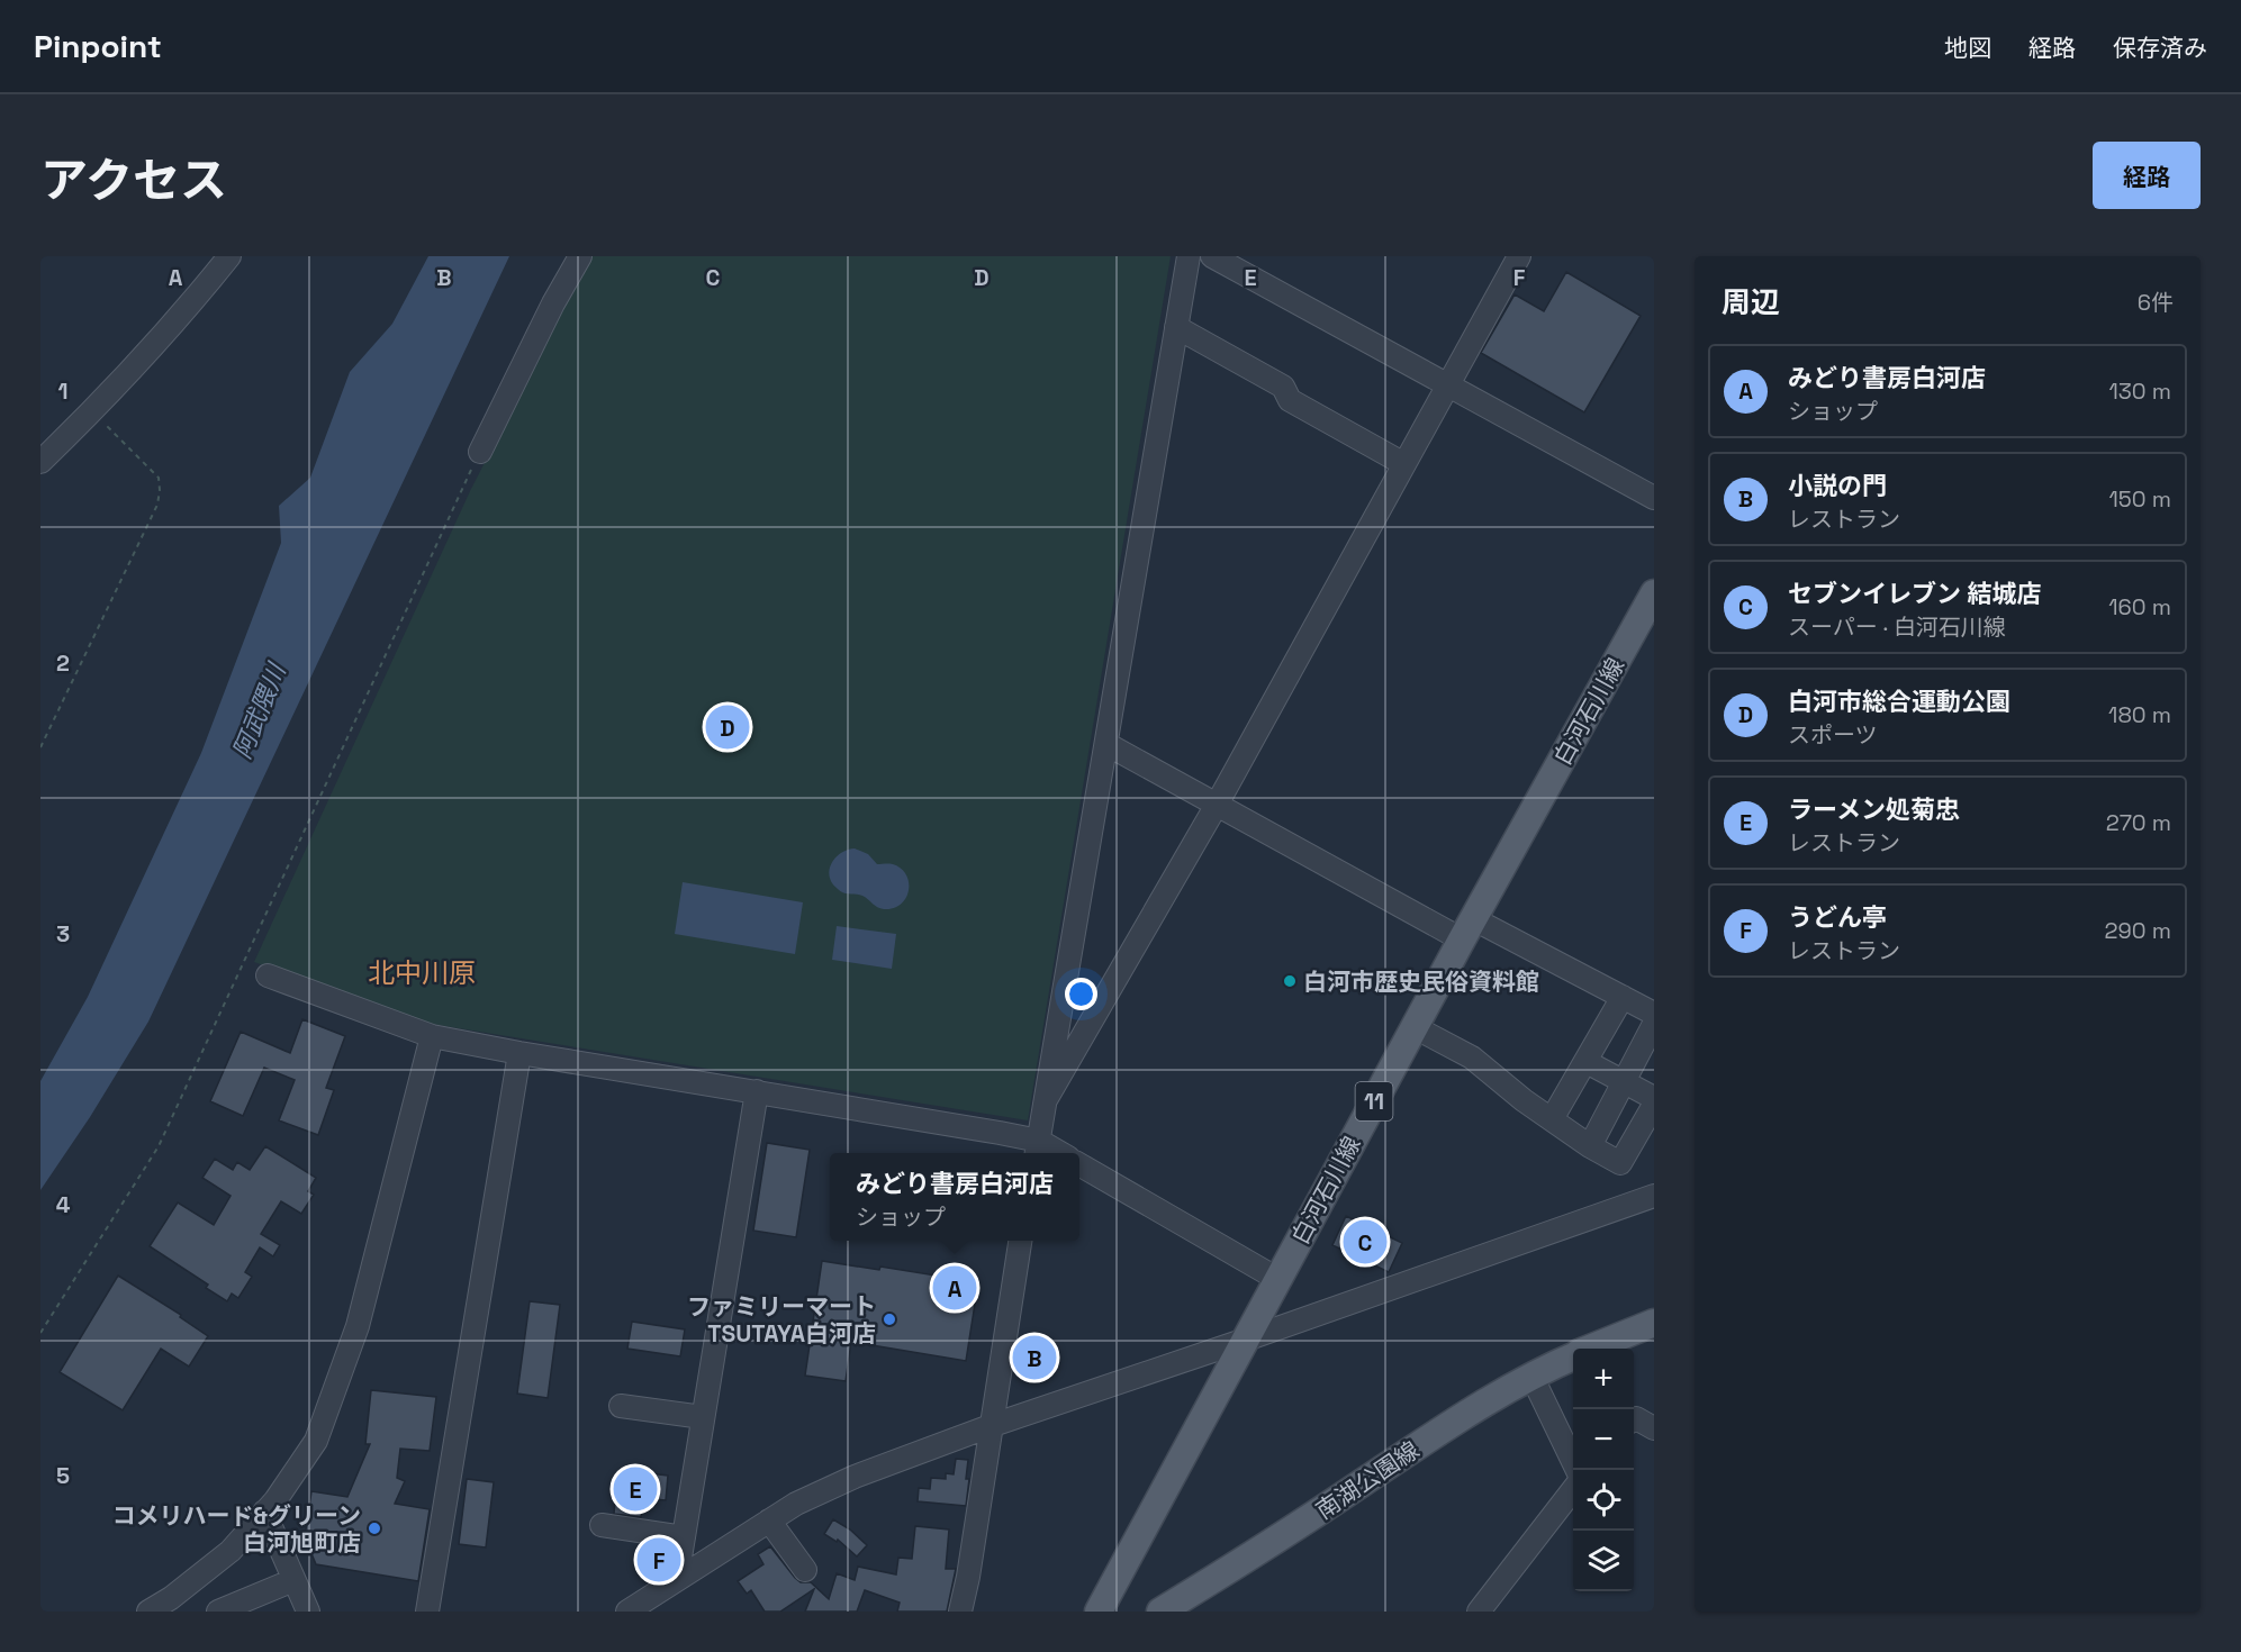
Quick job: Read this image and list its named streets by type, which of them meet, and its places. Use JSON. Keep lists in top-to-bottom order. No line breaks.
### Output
{"streets":{"main road":["白河石川線","11","南湖公園線"]},"districts":["北中川原"],"water":["阿武隈川"],"places":["白河市歴史民俗資料館","ファミリーマート TSUTAYA白河店","コメリハード&グリーン 白河旭町店"],"page":{"header":"Pinpoint","nav":["地図","経路","保存済み"],"title":"アクセス","buttons":"経路","heading":["周辺","6件"],"list":[{"mark":"A","name":"みどり書房白河店","note":"ショップ","value":"130 m"},{"mark":"B","name":"小説の門","note":"レストラン","value":"150 m"},{"mark":"C","name":"セブンイレブン 結城店","note":"スーパー · 白河石川線","value":"160 m"},{"mark":"D","name":"白河市総合運動公園","note":"スポーツ","value":"180 m"},{"mark":"E","name":"ラーメン処菊忠","note":"レストラン","value":"270 m"},{"mark":"F","name":"うどん亭","note":"レストラン","value":"290 m"}],"pins":["D","C","A","B","E","F"],"popup":["みどり書房白河店","ショップ"],"map_buttons":["+","−"]},"grid":{"columns":["A","B","C","D","E","F"],"rows":["1","2","3","4","5"]}}
